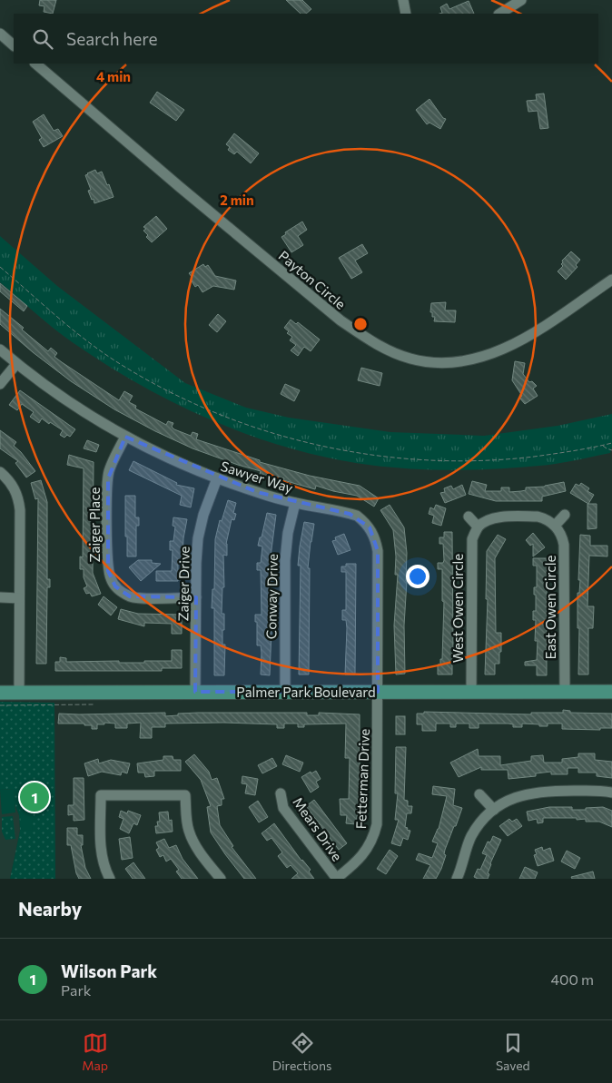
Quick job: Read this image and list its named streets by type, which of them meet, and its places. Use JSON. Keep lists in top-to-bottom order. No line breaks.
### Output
{"streets":{"main road":["Palmer Park Boulevard"],"street":["Payton Circle","Sawyer Way","Zaiger Place","Zaiger Drive","Conway Drive","East Owen Circle","West Owen Circle","Fetterman Drive","Mears Drive"]},"crossings":[["Sawyer Way","Zaiger Place"],["Sawyer Way","Zaiger Drive"],["Sawyer Way","Conway Drive"],["Sawyer Way","Palmer Park Boulevard"],["Sawyer Way","Fetterman Drive"],["Zaiger Place","Zaiger Drive"],["Zaiger Drive","Palmer Park Boulevard"],["Conway Drive","Palmer Park Boulevard"],["East Owen Circle","Palmer Park Boulevard"],["West Owen Circle","Palmer Park Boulevard"],["Palmer Park Boulevard","Fetterman Drive"],["Fetterman Drive","Mears Drive"]],"page":{"search":"Search here","pins":"1","heading":"Nearby","list":[{"mark":"1","name":"Wilson Park","note":"Park","value":"400 m"}],"nav":["Map","Directions","Saved"]},"rings":["4 min","2 min"]}
